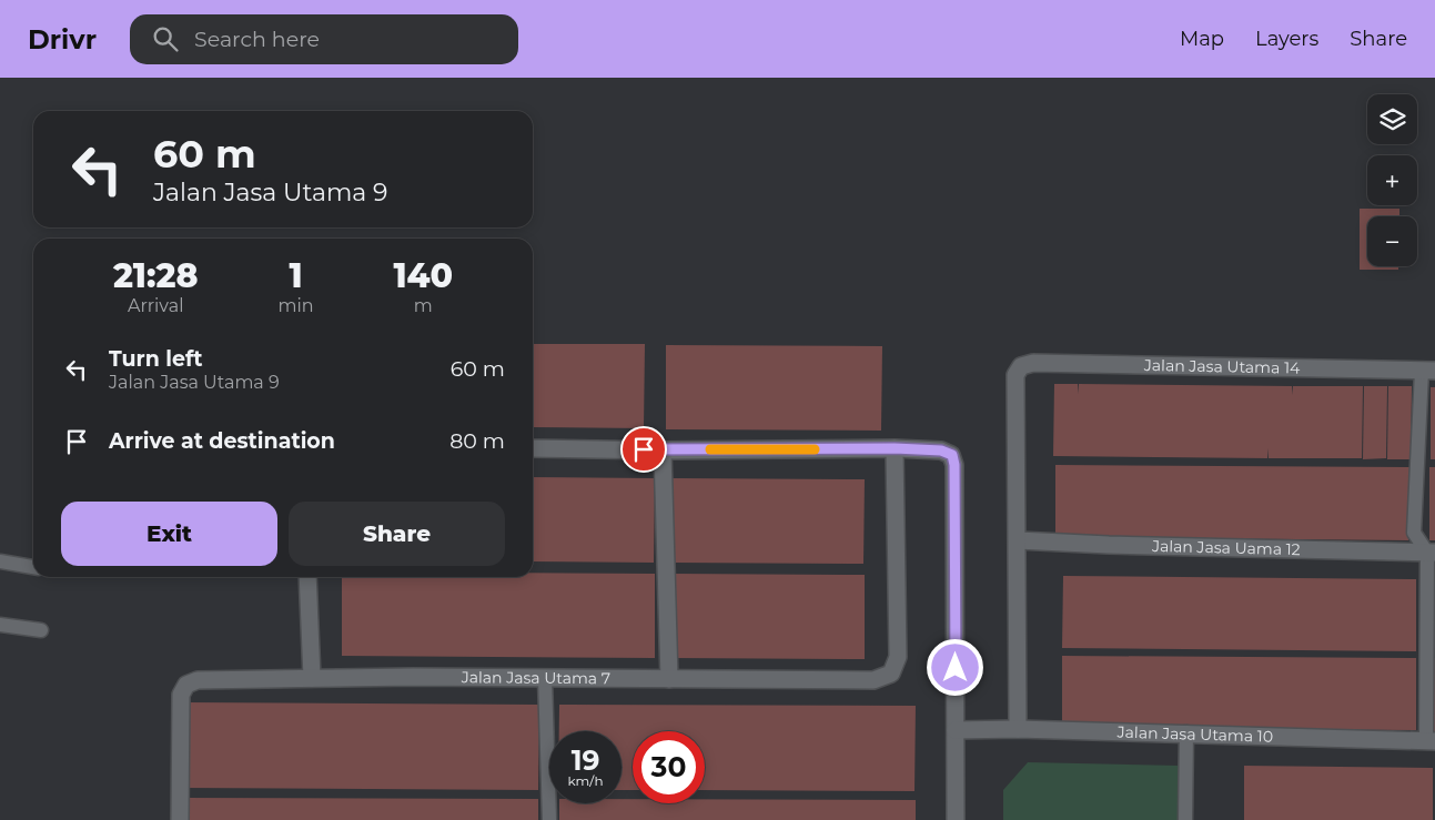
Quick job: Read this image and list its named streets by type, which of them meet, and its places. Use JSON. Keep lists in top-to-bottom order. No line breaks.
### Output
{"streets":{"street":["Jalan Jasa Utama 14","Jalan Jasa Uama 12","Jalan Jasa Utama 7","Jalan Jasa Utama 10"]},"crossings":[["Jalan Jasa Utama 14","Jalan Jasa Uama 12"]],"page":{"header":"Drivr","search":"Search here","nav":["Map","Layers","Share"],"map_buttons":["+","−"],"turn":["60 m","Jalan Jasa Utama 9"],"eta":["21:28","Arrival","1","min","140","m"],"list":[{"name":"Turn left","note":"Jalan Jasa Utama 9","value":"60 m"},{"name":"Arrive at destination","value":"80 m"}],"buttons":["Exit","Share"],"speed":"19 km/h","limit":"30"}}
